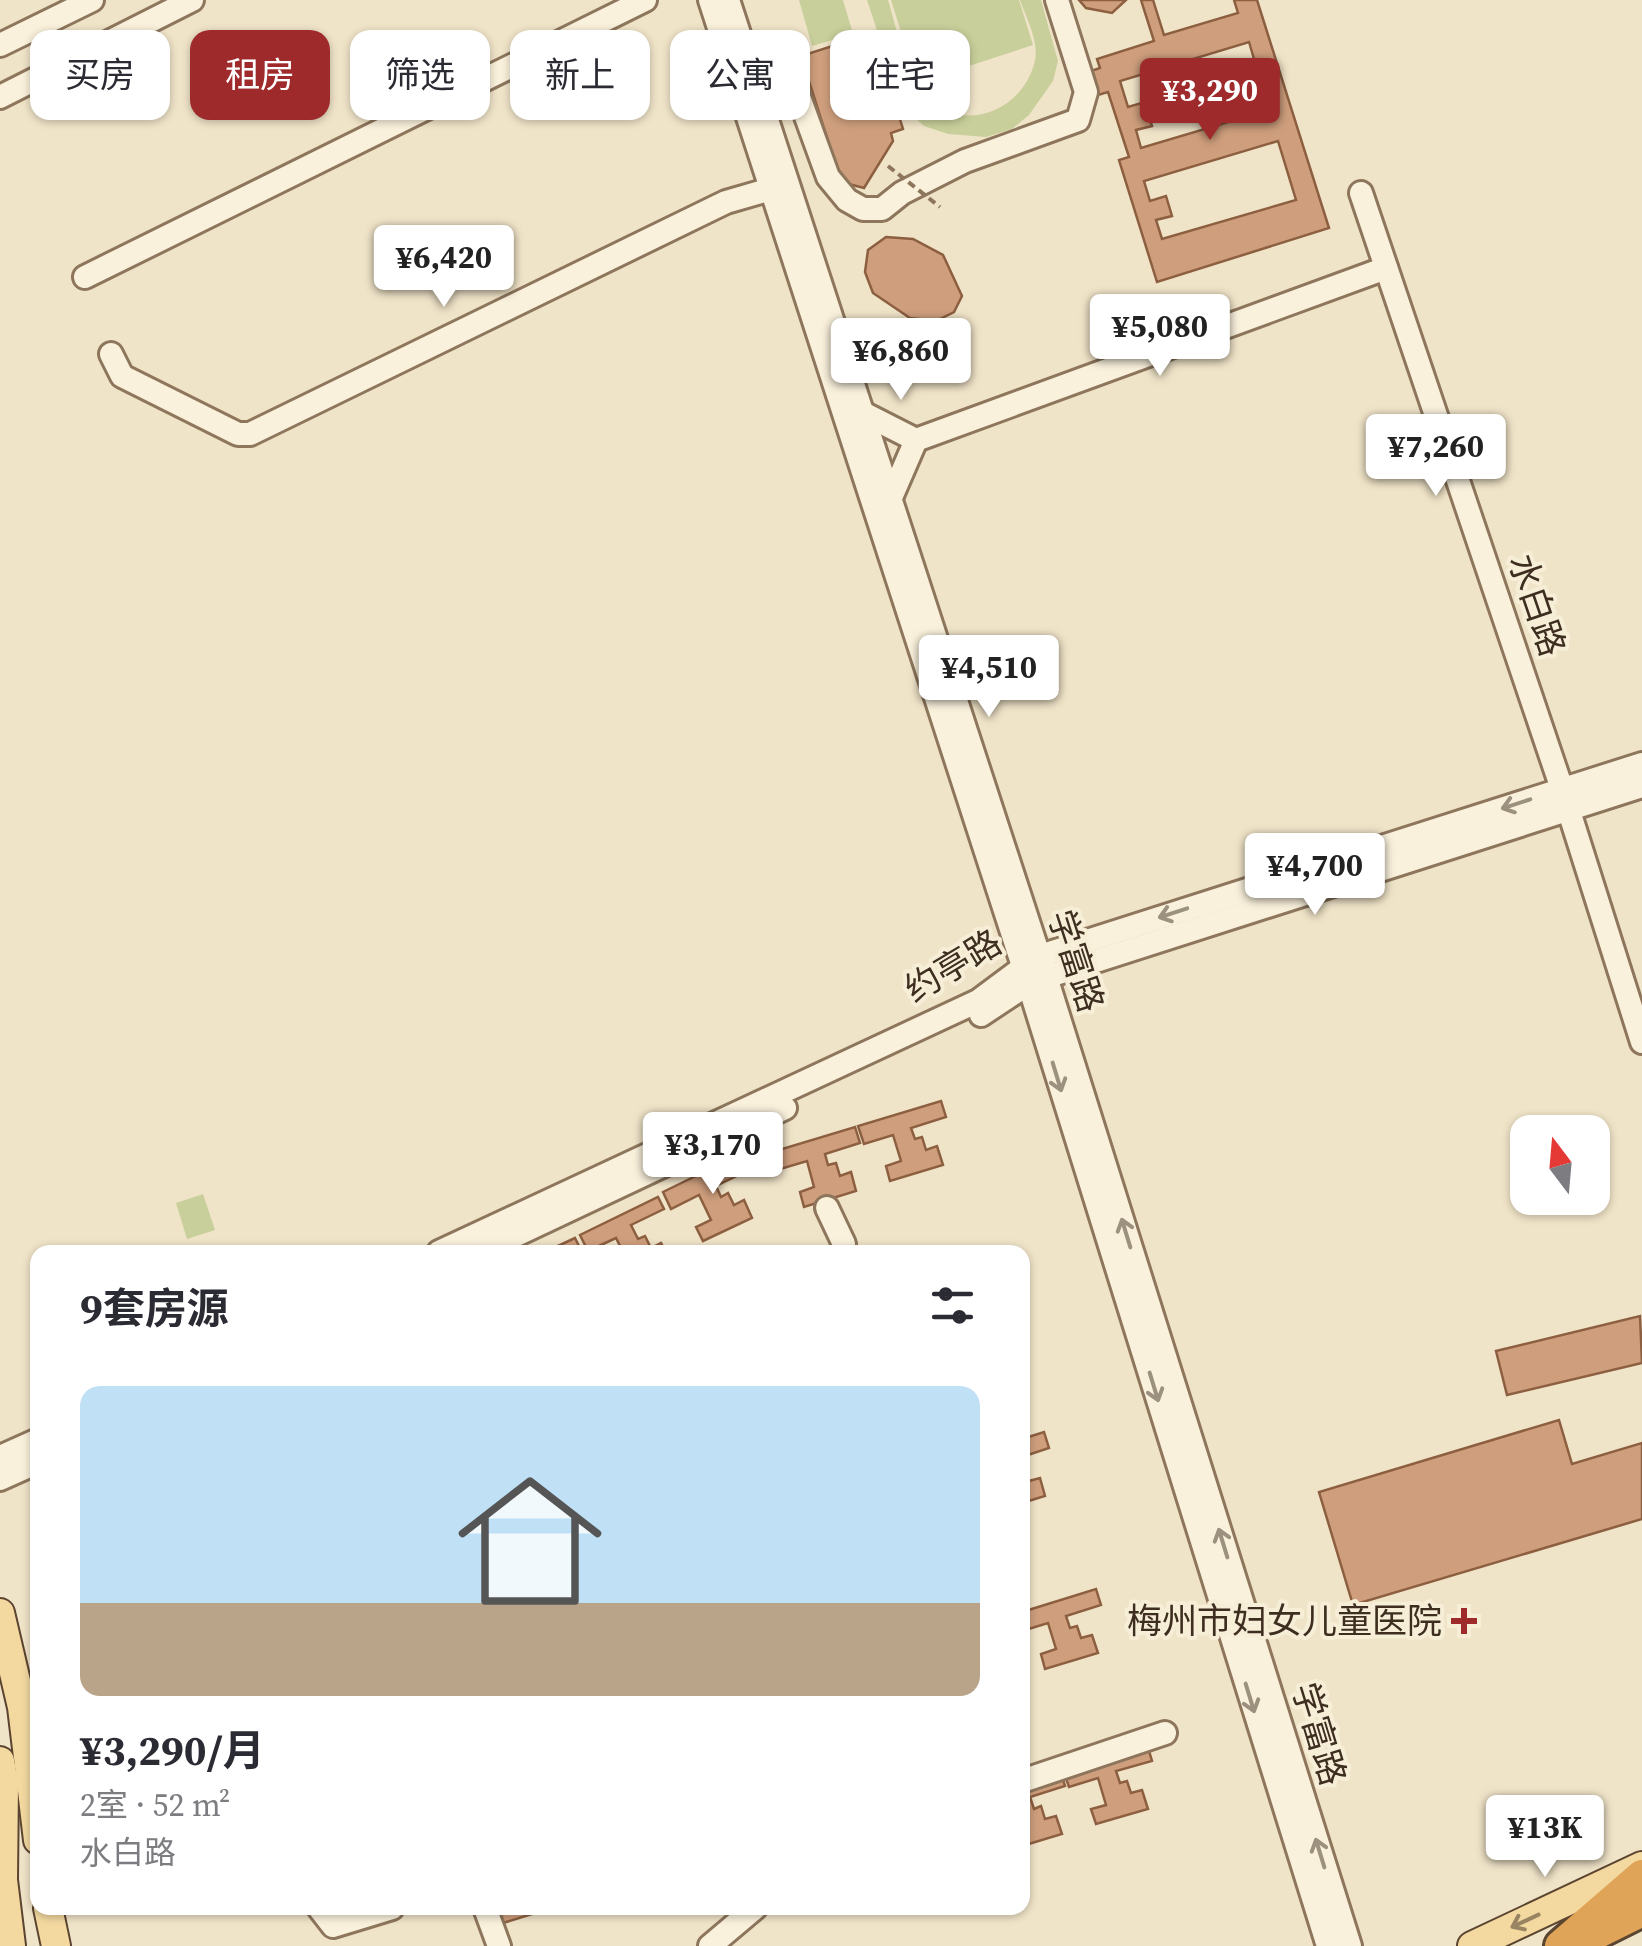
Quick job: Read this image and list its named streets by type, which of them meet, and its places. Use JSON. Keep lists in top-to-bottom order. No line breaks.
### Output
{"streets":{"street":["水白路","学富路","约亭路"]},"crossings":[["水白路","约亭路"],["学富路","约亭路"]],"places":{"health":["梅州市妇女儿童医院"]},"north":"top","page":{"chip":["买房","租房","筛选","新上","公寓","住宅"],"price":["¥3,290","¥6,420","¥5,080","¥6,860","¥7,260","¥4,510","¥4,700","¥3,170","¥13K"],"heading":"9套房源","list":[{"name":"¥3,290/月","note":"2室 · 52 m² · 水白路"}]}}
